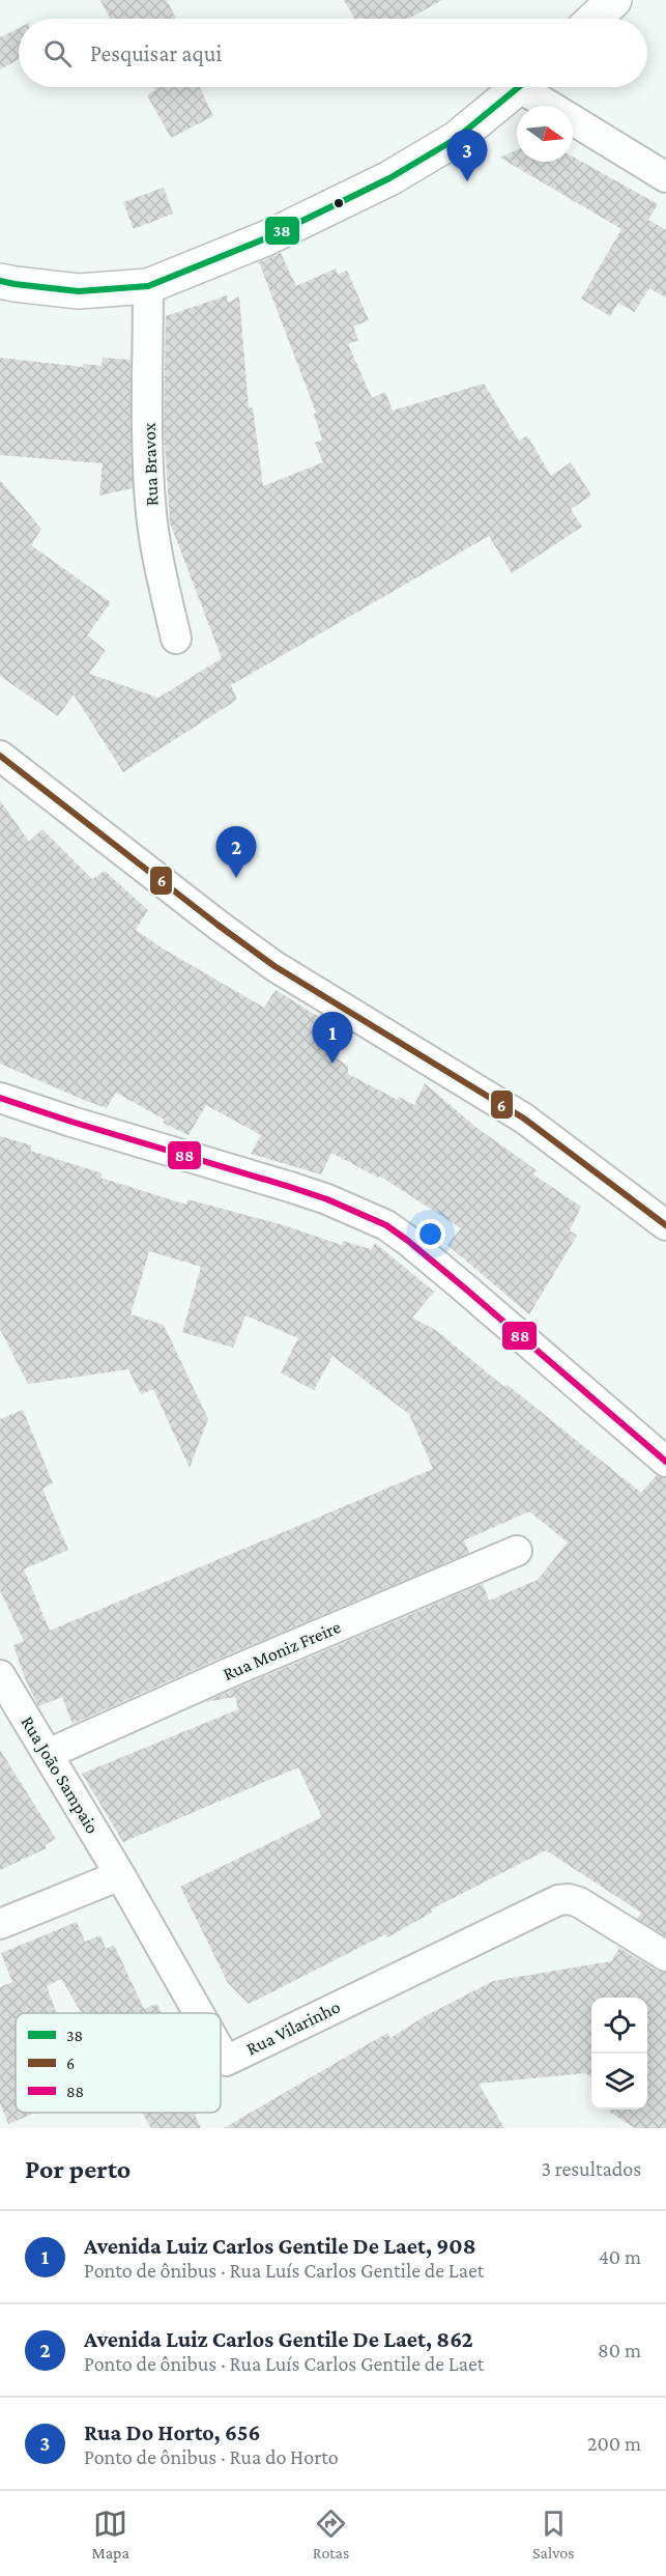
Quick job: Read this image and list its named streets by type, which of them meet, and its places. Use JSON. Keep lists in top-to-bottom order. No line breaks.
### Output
{"streets":{"street":["Rua Bravox","Rua Moniz Freire","Rua João Sampaio","Rua Vilarinho"]},"crossings":[["Rua Moniz Freire","Rua João Sampaio"],["Rua João Sampaio","Rua Vilarinho"]],"lines":["transit line 38","transit line 6","transit line 88"],"legend":["38","6","88"],"north":"right","page":{"search":"Pesquisar aqui","pins":["3","2","1"],"heading":["Por perto","3 resultados"],"list":[{"mark":"1","name":"Avenida Luiz Carlos Gentile De Laet, 908","note":"Ponto de ônibus · Rua Luís Carlos Gentile de Laet","value":"40 m"},{"mark":"2","name":"Avenida Luiz Carlos Gentile De Laet, 862","note":"Ponto de ônibus · Rua Luís Carlos Gentile de Laet","value":"80 m"},{"mark":"3","name":"Rua Do Horto, 656","note":"Ponto de ônibus · Rua do Horto","value":"200 m"}],"nav":["Mapa","Rotas","Salvos"]}}
